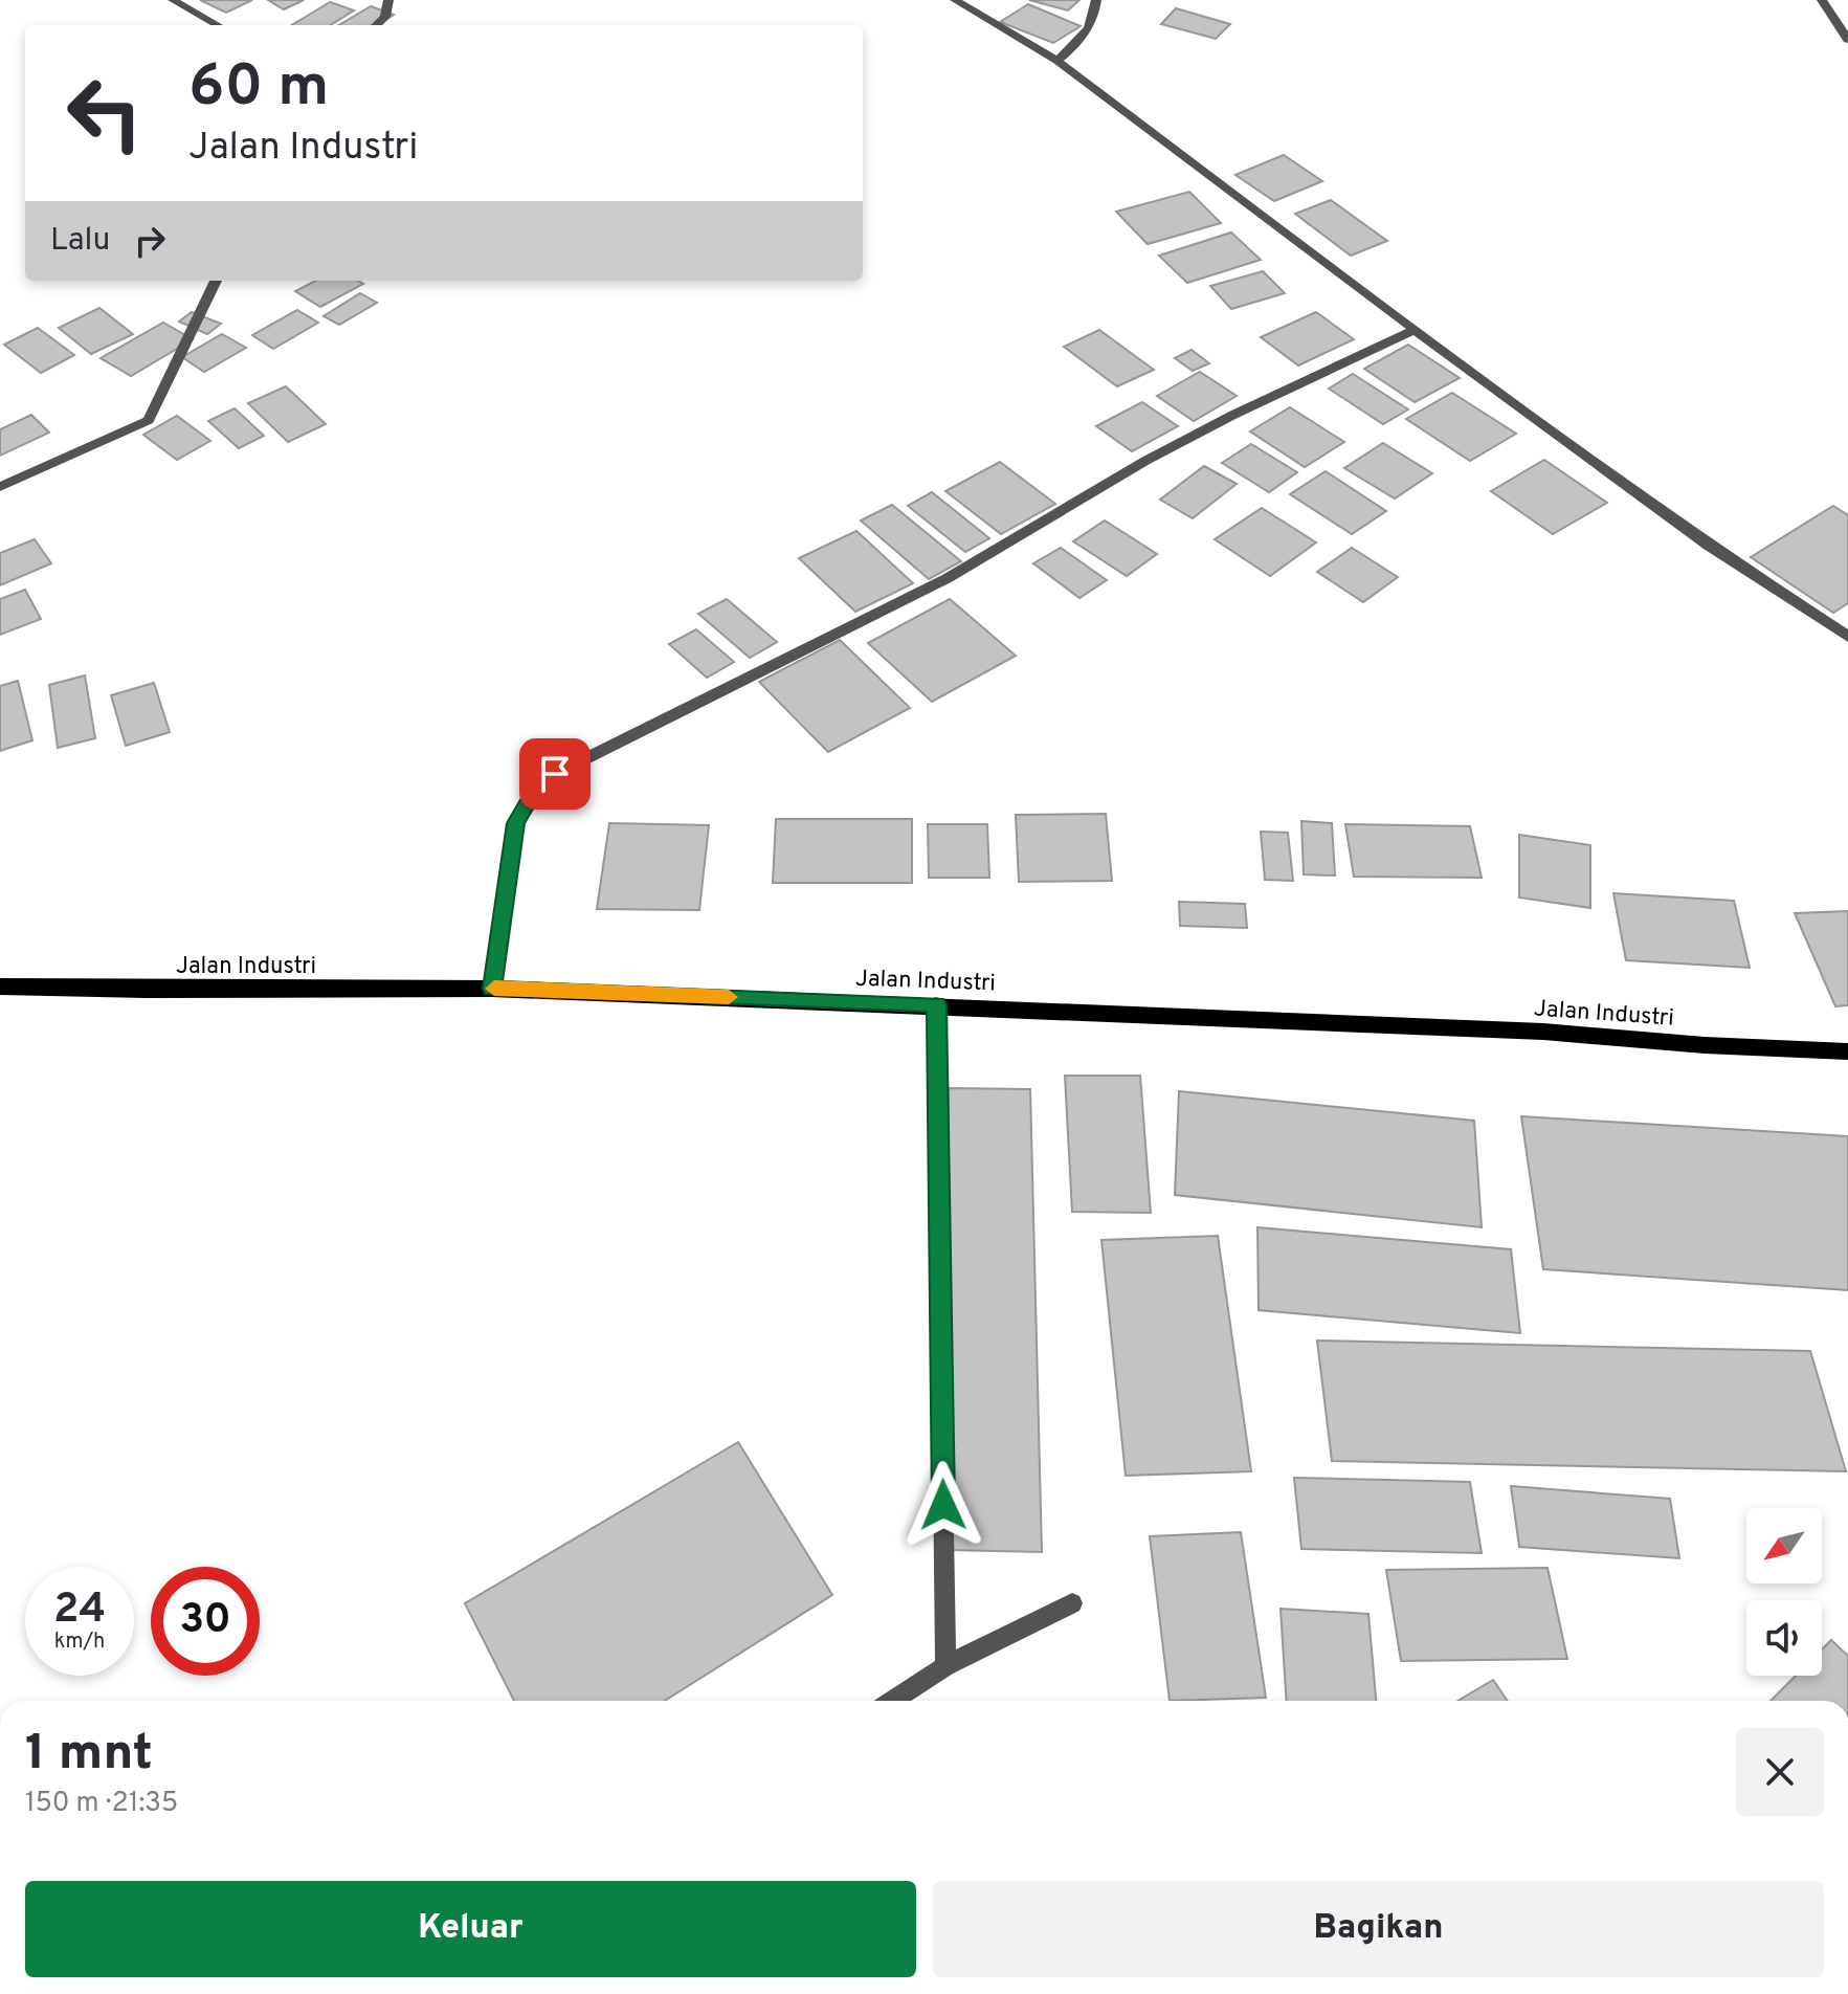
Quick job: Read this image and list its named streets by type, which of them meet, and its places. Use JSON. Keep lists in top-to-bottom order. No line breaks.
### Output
{"streets":{"main road":["Jalan Industri"]},"north":"bottom left","page":{"turn":["60 m","Jalan Industri"],"then":"Lalu","speed":"24 km/h","limit":"30","heading":["1 mnt","150 m · 21:35"],"buttons":["Keluar","Bagikan"]}}
